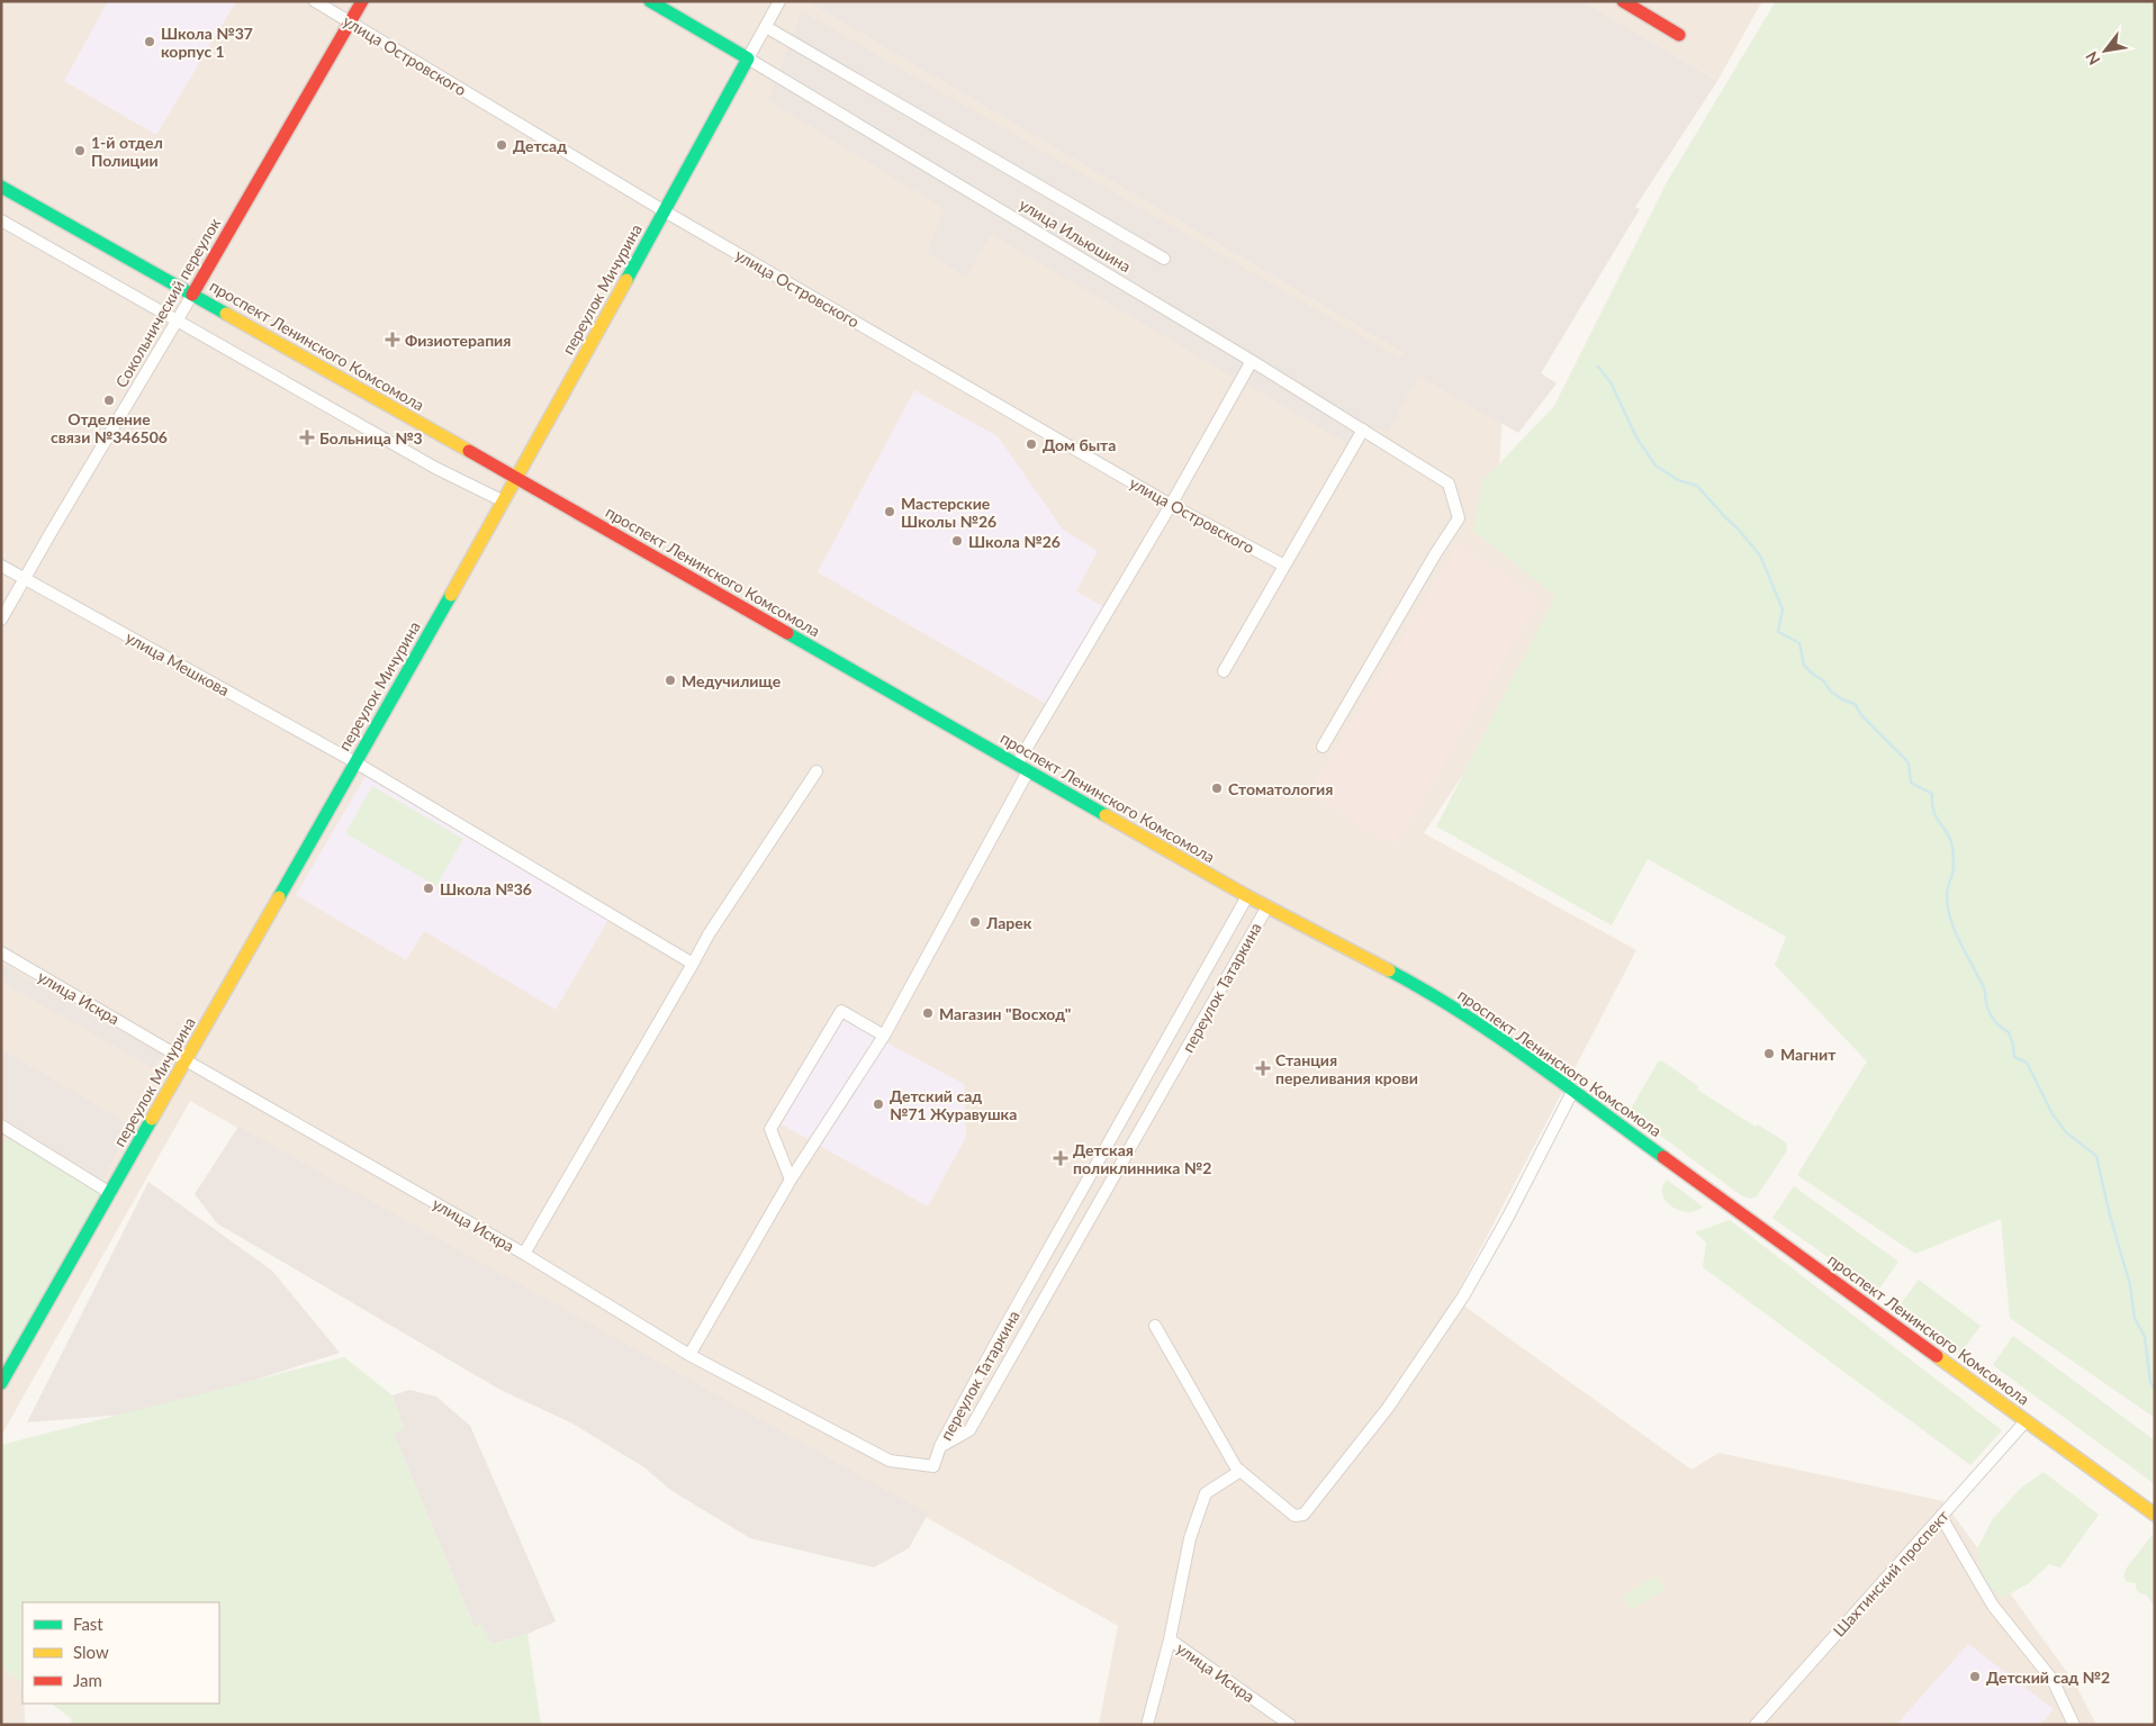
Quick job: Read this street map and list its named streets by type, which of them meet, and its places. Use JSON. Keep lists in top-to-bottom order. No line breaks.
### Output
{"streets":{"main road":["улица Ильюшина","переулок Мичурина","Сокольнический переулок","проспект Ленинского Комсомола"],"street":["улица Островского","улица Мешкова","переулок Татаркина","улица Искра","Шахтинский проспект"]},"crossings":[["улица Островского","переулок Мичурина"],["улица Островского","Сокольнический переулок"],["улица Ильюшина","переулок Мичурина"],["переулок Мичурина","проспект Ленинского Комсомола"],["переулок Мичурина","улица Мешкова"],["переулок Мичурина","улица Искра"],["Сокольнический переулок","проспект Ленинского Комсомола"],["Сокольнический переулок","улица Мешкова"],["проспект Ленинского Комсомола","переулок Татаркина"],["проспект Ленинского Комсомола","Шахтинский проспект"],["переулок Татаркина","улица Искра"]],"places":{"other":["Школа №37 корпус 1","Детсад","1-й отдел Полиции","Отделение связи №346506","Дом быта","Мастерские Школы №26","Школа №26","Медучилище","Стоматология","Школа №36","Ларек","Магазин \"Восход\"","Магнит","Детский сад №71 Журавушка","Детский сад №2"],"health":["Физиотерапия","Больница №3","Станция переливания крови","Детская поликлинника №2"]},"legend":["Fast","Slow","Jam"],"north":"bottom left"}
